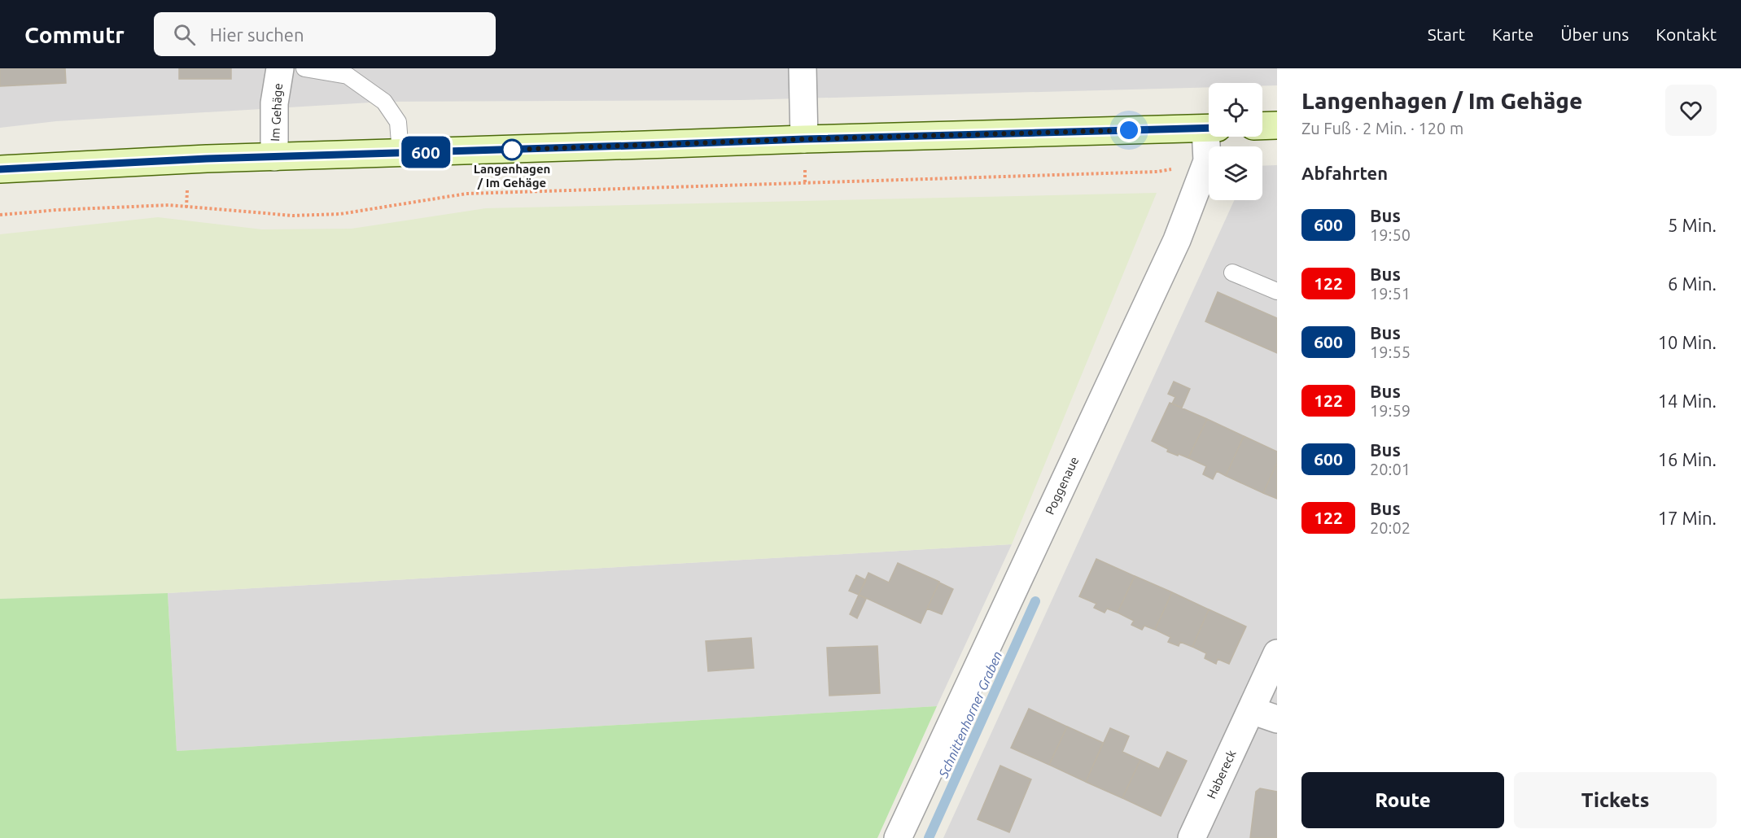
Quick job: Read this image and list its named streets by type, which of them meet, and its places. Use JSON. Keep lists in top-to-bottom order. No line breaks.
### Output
{"streets":{"street":["Im Gehäge","Poggenaue","Habereck"]},"water":["Schnittenhorner Graben"],"places":["Langenhagen / Im Gehäge"],"lines":["bus line 600"],"page":{"header":"Commutr","search":"Hier suchen","nav":["Start","Karte","Über uns","Kontakt"],"on_map":"600","heading":[["Langenhagen / Im Gehäge","Zu Fuß · 2 Min. · 120 m"],"Abfahrten"],"list":[{"mark":"600","name":"Bus","note":"19:50","value":"5 Min."},{"mark":"122","name":"Bus","note":"19:51","value":"6 Min."},{"mark":"600","name":"Bus","note":"19:55","value":"10 Min."},{"mark":"122","name":"Bus","note":"19:59","value":"14 Min."},{"mark":"600","name":"Bus","note":"20:01","value":"16 Min."},{"mark":"122","name":"Bus","note":"20:02","value":"17 Min."}],"buttons":["Route","Tickets"]}}
